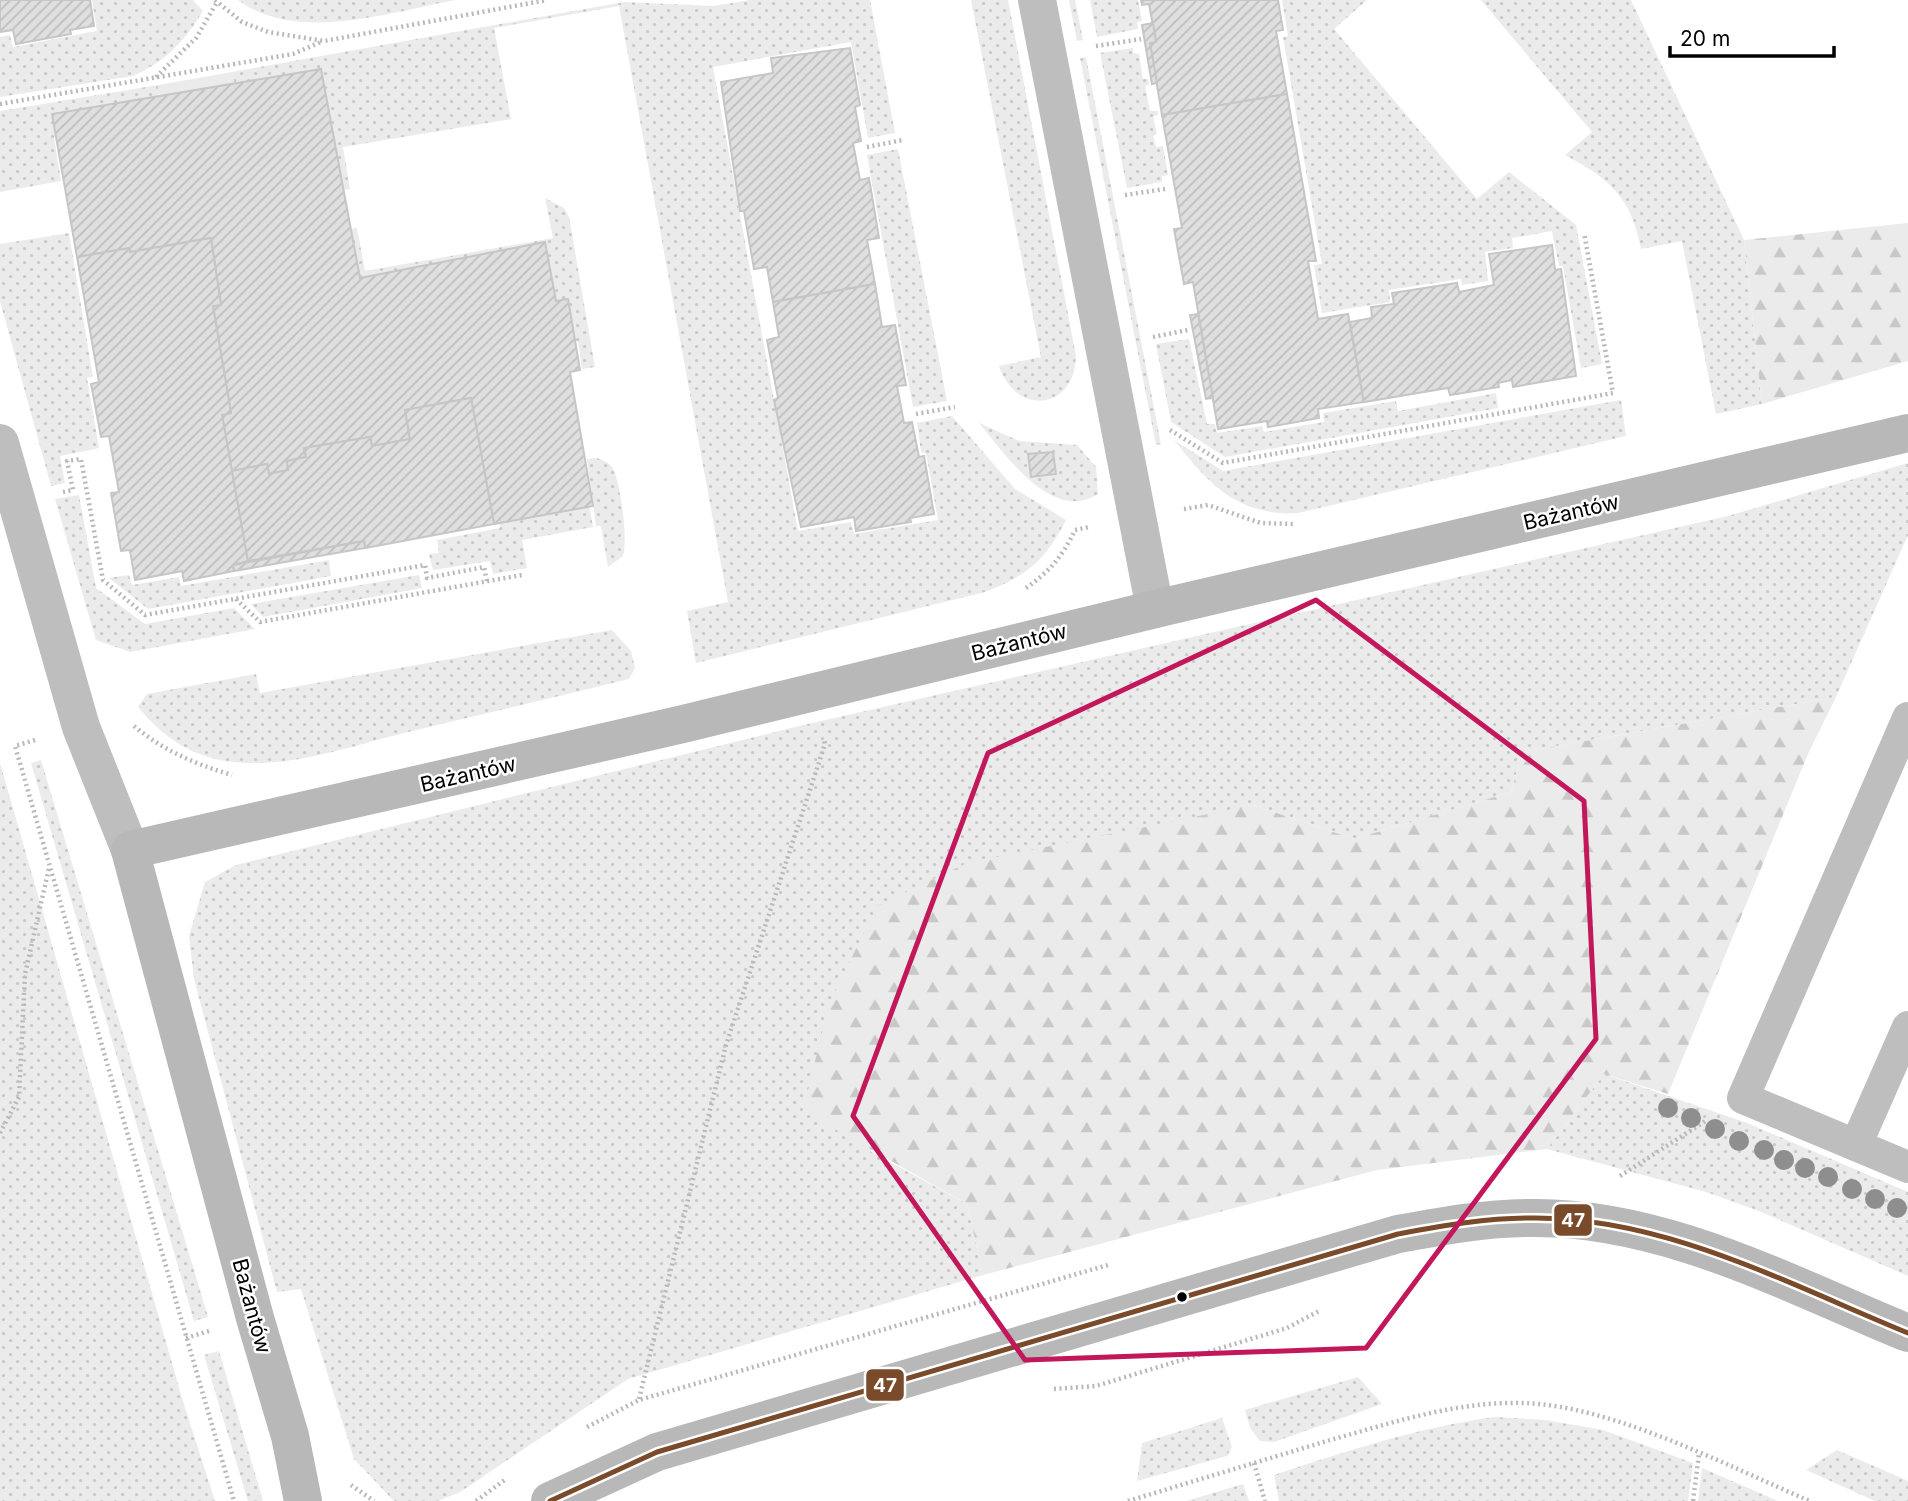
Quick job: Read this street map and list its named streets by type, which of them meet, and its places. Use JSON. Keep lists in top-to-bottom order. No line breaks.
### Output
{"streets":{"street":["Bażantów"]},"lines":["transit line 47"],"scale_bar":"20 m"}
